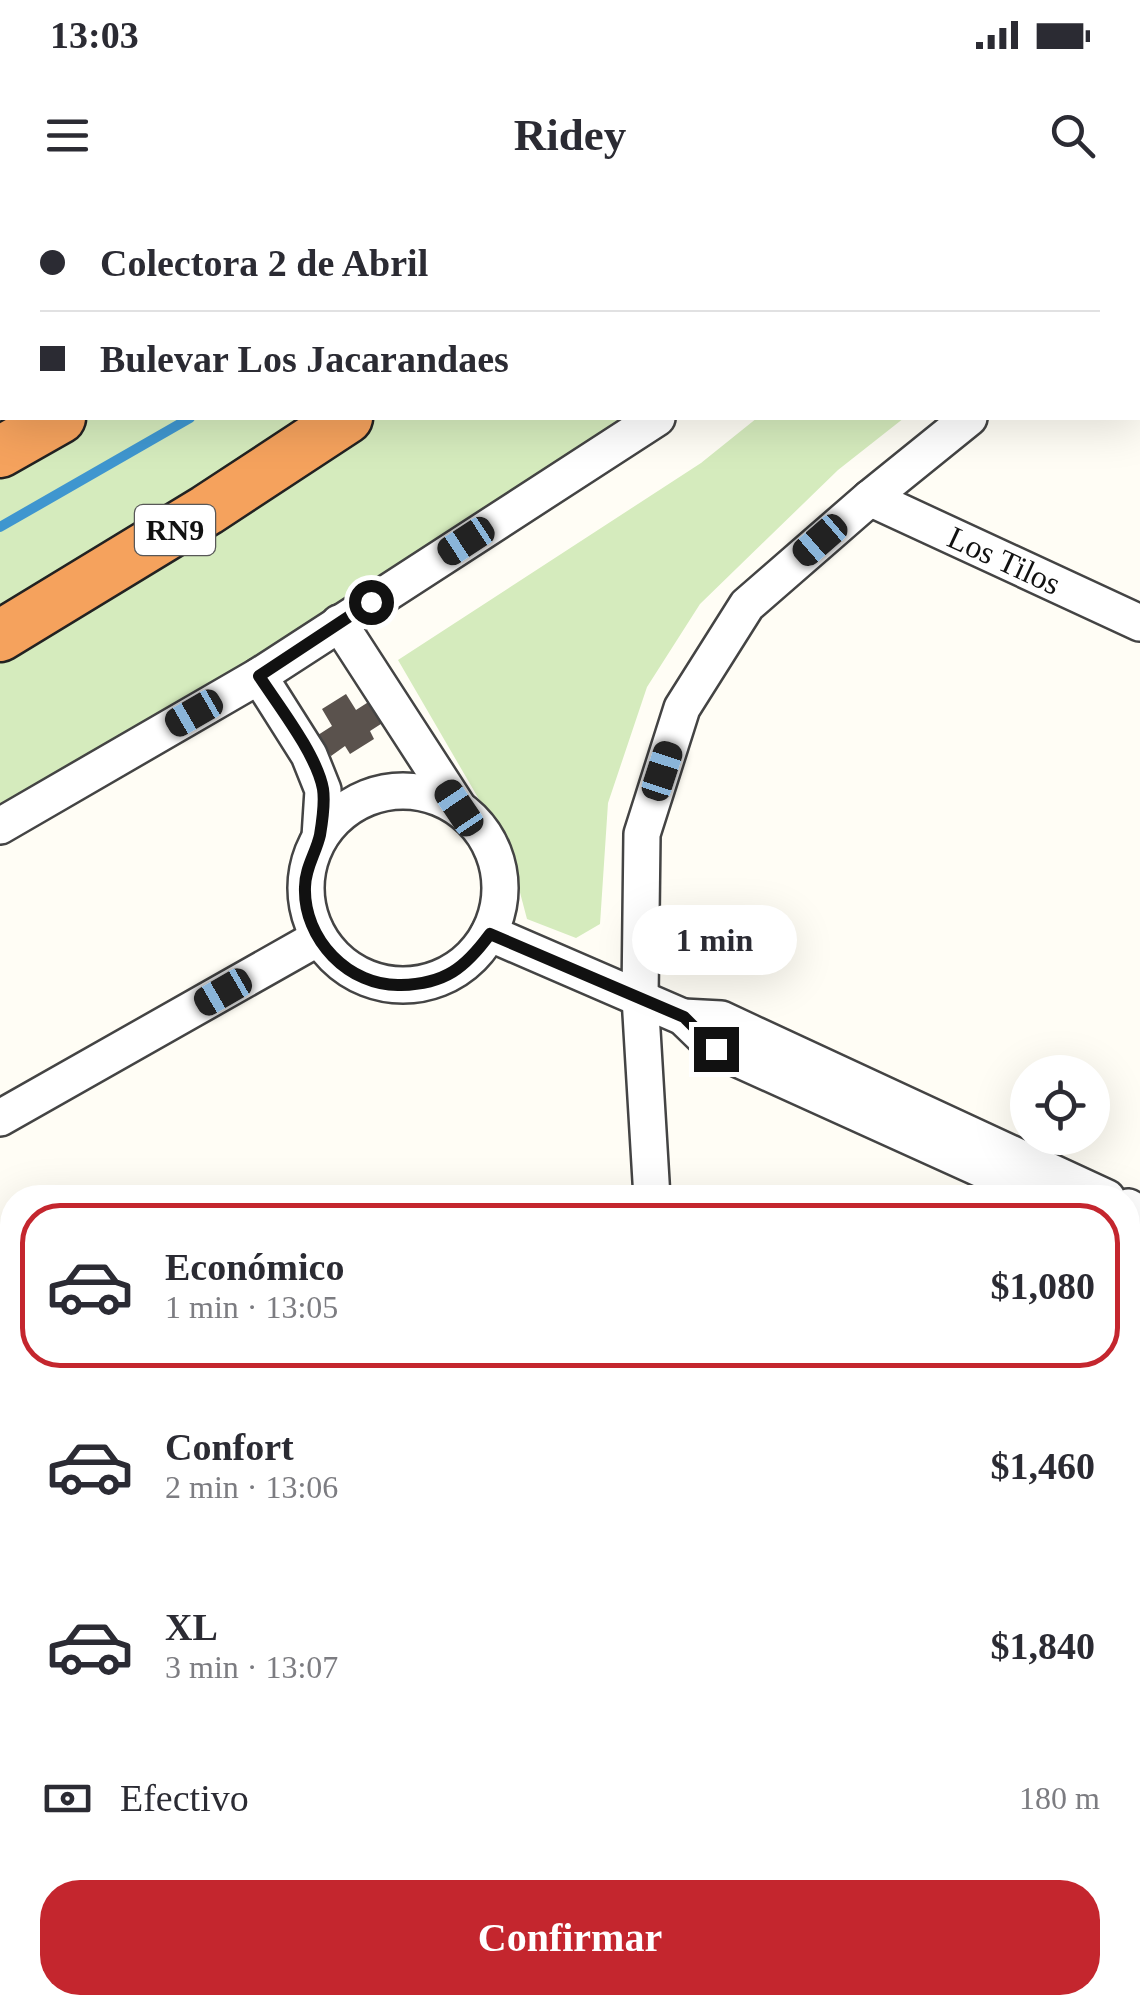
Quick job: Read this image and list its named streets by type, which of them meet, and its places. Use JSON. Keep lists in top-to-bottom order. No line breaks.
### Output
{"streets":{"highway":["RN9"],"street":["Los Tilos"]},"page":{"status":"13:03","header":"Ridey","banner":["Colectora 2 de Abril","Bulevar Los Jacarandaes"],"bubble":"1 min","list":[{"name":"Económico","note":"1 min · 13:05","value":"$1,080"},{"name":"Confort","note":"2 min · 13:06","value":"$1,460"},{"name":"XL","note":"3 min · 13:07","value":"$1,840"}],"pay":["Efectivo","180 m"],"buttons":"Confirmar"}}
